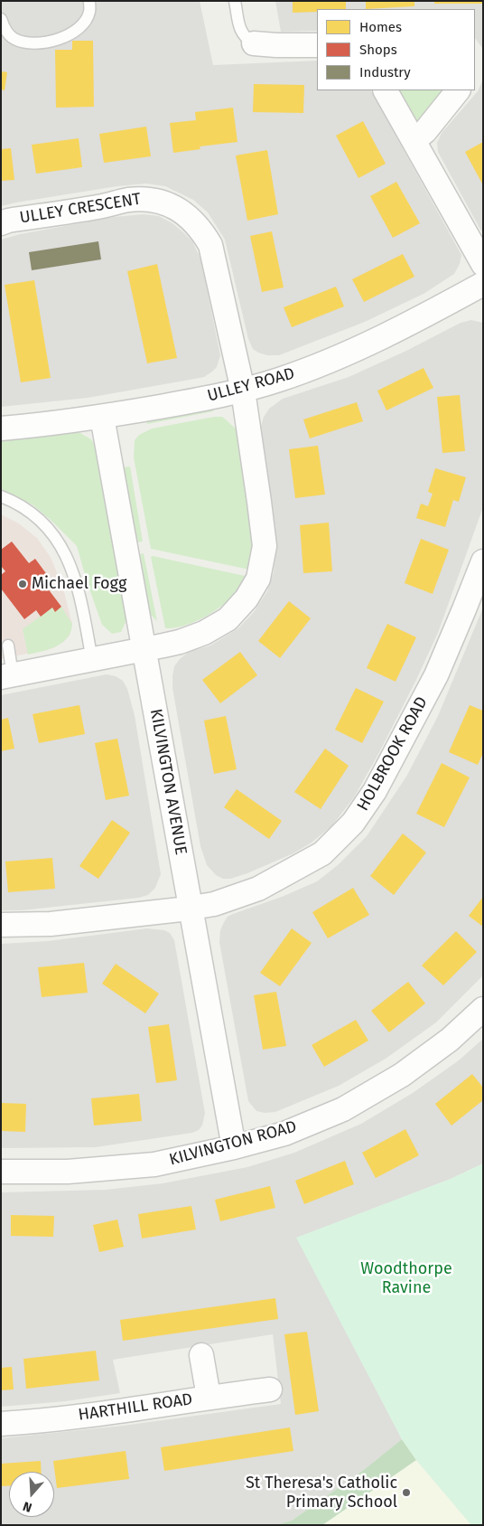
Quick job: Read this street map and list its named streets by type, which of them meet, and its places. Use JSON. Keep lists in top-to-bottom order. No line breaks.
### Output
{"streets":{"street":["ULLEY CRESCENT","ULLEY ROAD","HOLBROOK ROAD","KILVINGTON AVENUE","KILVINGTON ROAD","HARTHILL ROAD"]},"crossings":[["ULLEY CRESCENT","ULLEY ROAD"],["ULLEY CRESCENT","KILVINGTON AVENUE"],["ULLEY ROAD","KILVINGTON AVENUE"],["HOLBROOK ROAD","KILVINGTON AVENUE"],["KILVINGTON AVENUE","KILVINGTON ROAD"]],"parks":["Woodthorpe Ravine"],"places":["Michael Fogg","St Theresa's Catholic Primary School"],"legend":["Homes","Shops","Industry"],"north":"bottom"}
